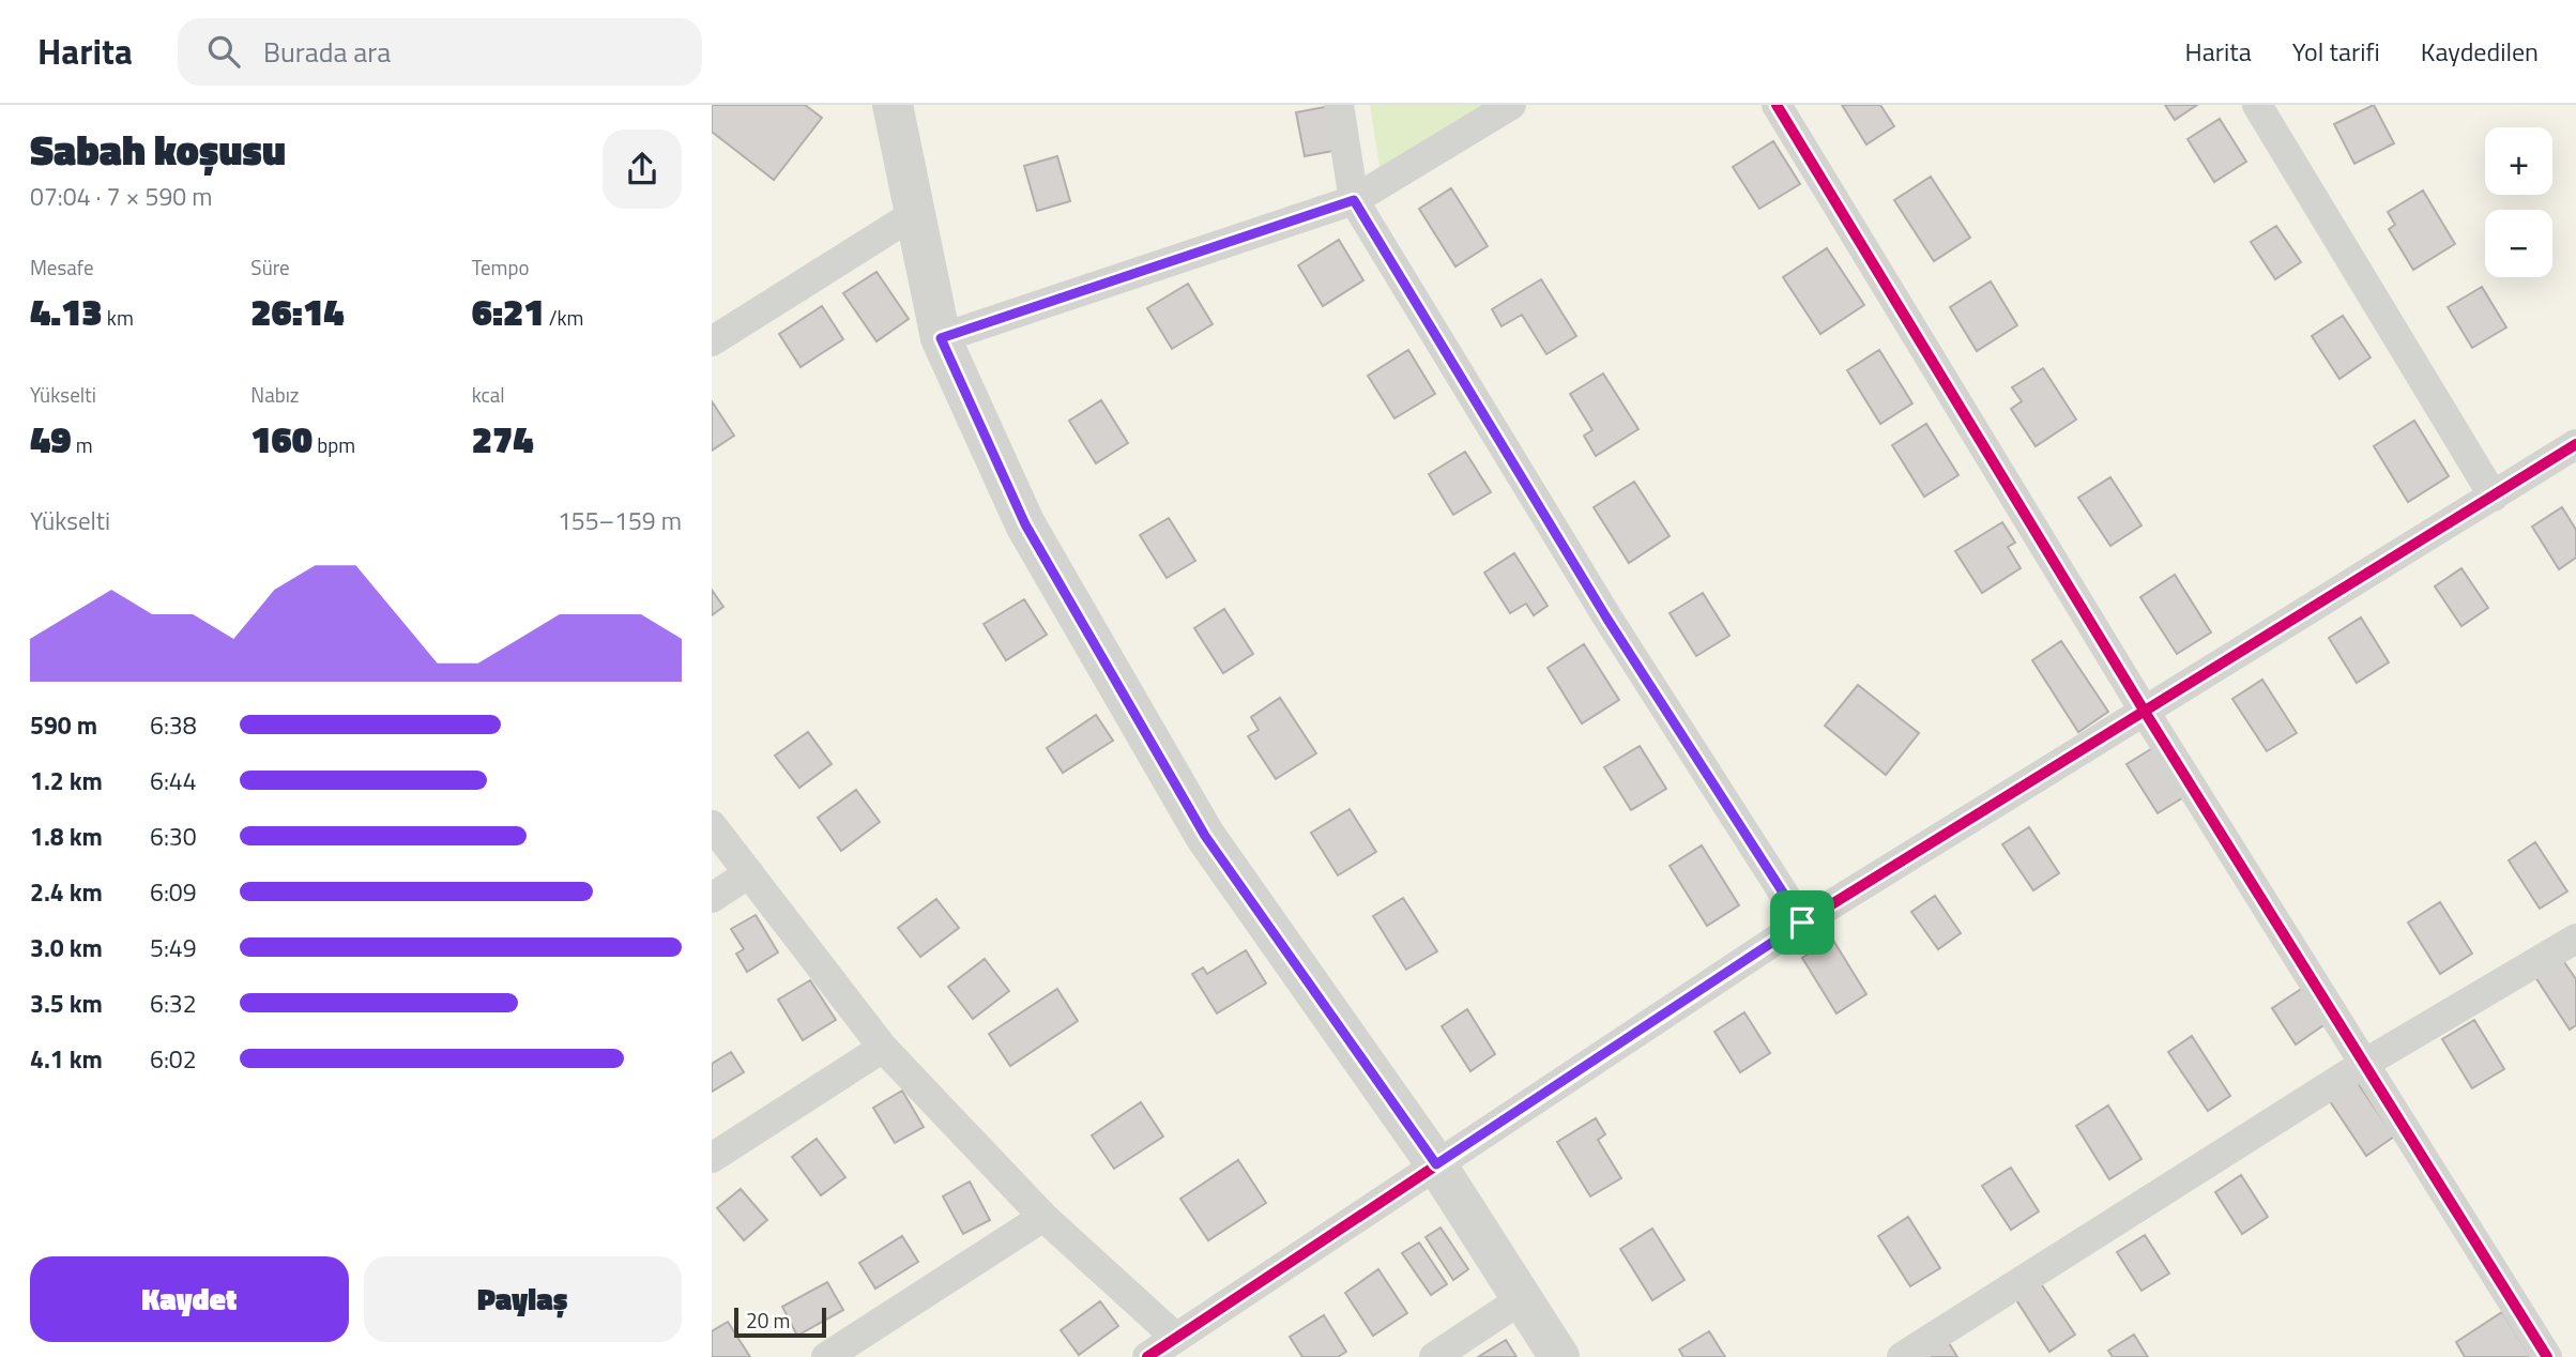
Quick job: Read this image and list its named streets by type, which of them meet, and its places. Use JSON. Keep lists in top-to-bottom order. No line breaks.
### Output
{"scale_bar":"20 m","page":{"header":"Harita","search":"Burada ara","nav":["Harita","Yol tarifi","Kaydedilen"],"heading":["Sabah koşusu","07:04 · 7 × 590 m"],"map_buttons":["+","−"],"stats":[["Mesafe","4.13 km"],["Süre","26:14"],["Tempo","6:21 /km"],["Yükselti","49 m"],["Nabız","160 bpm"],["kcal","274"]],"chart":["Yükselti","155–159 m"],"list":[{"name":"590 m","note":"6:38"},{"name":"1.2 km","note":"6:44"},{"name":"1.8 km","note":"6:30"},{"name":"2.4 km","note":"6:09"},{"name":"3.0 km","note":"5:49"},{"name":"3.5 km","note":"6:32"},{"name":"4.1 km","note":"6:02"}],"buttons":["Kaydet","Paylaş"],"scale":"20 m"}}
